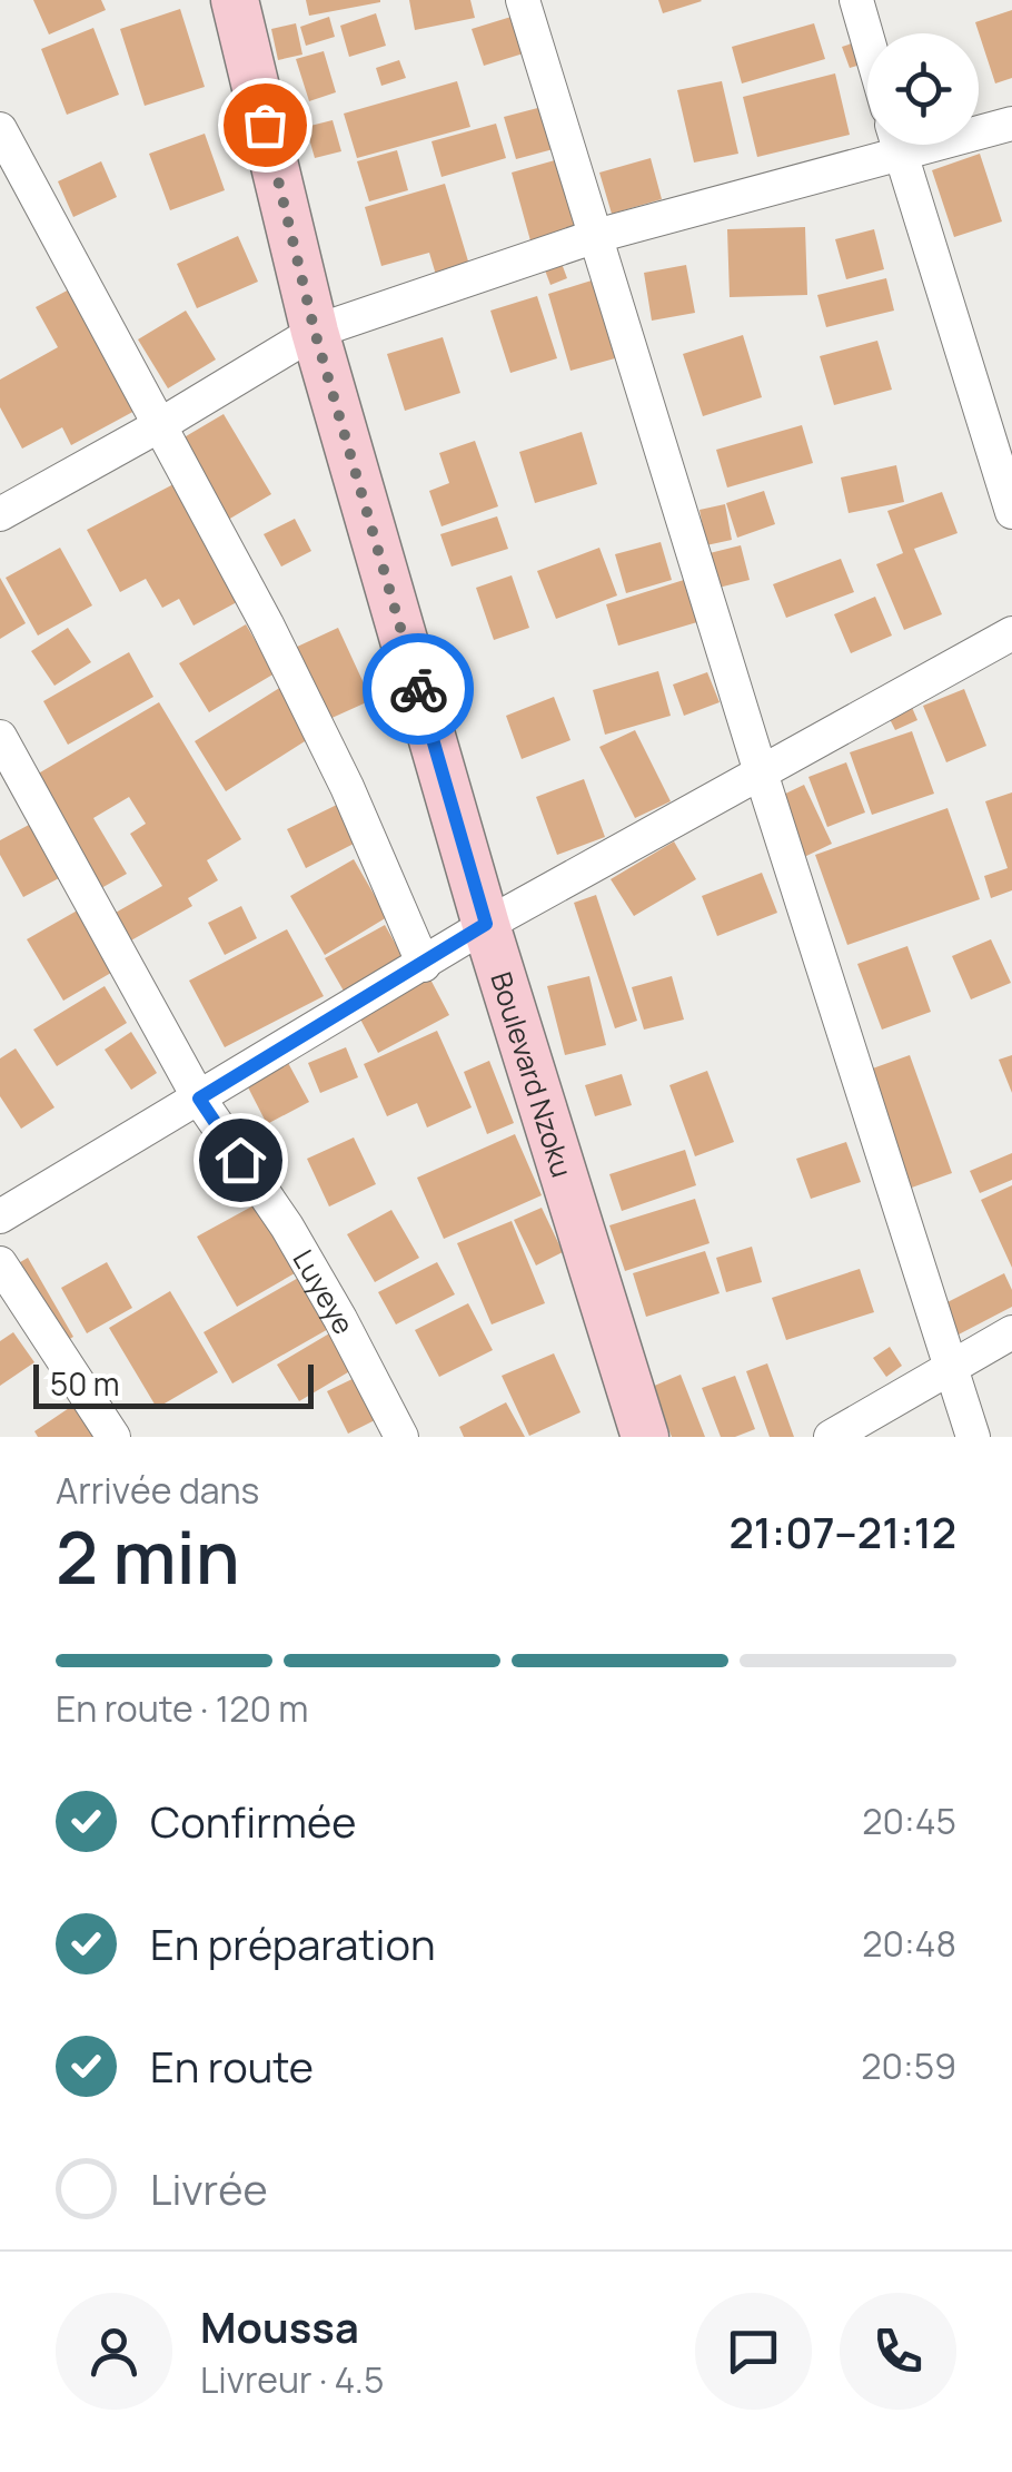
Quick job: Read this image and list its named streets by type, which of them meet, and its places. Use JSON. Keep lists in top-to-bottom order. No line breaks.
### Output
{"streets":{"street":["Boulevard Nzoku","Luyeye"]},"scale_bar":"50 m","page":{"scale":"50 m","heading":["2 min","Arrivée dans","21:07–21:12"],"panel":["Moussa","Livreur · 4.5"],"bar":"En route · 120 m","list":[["Confirmée","20:45"],["En préparation","20:48"],["En route","20:59"],"Livrée"]}}
